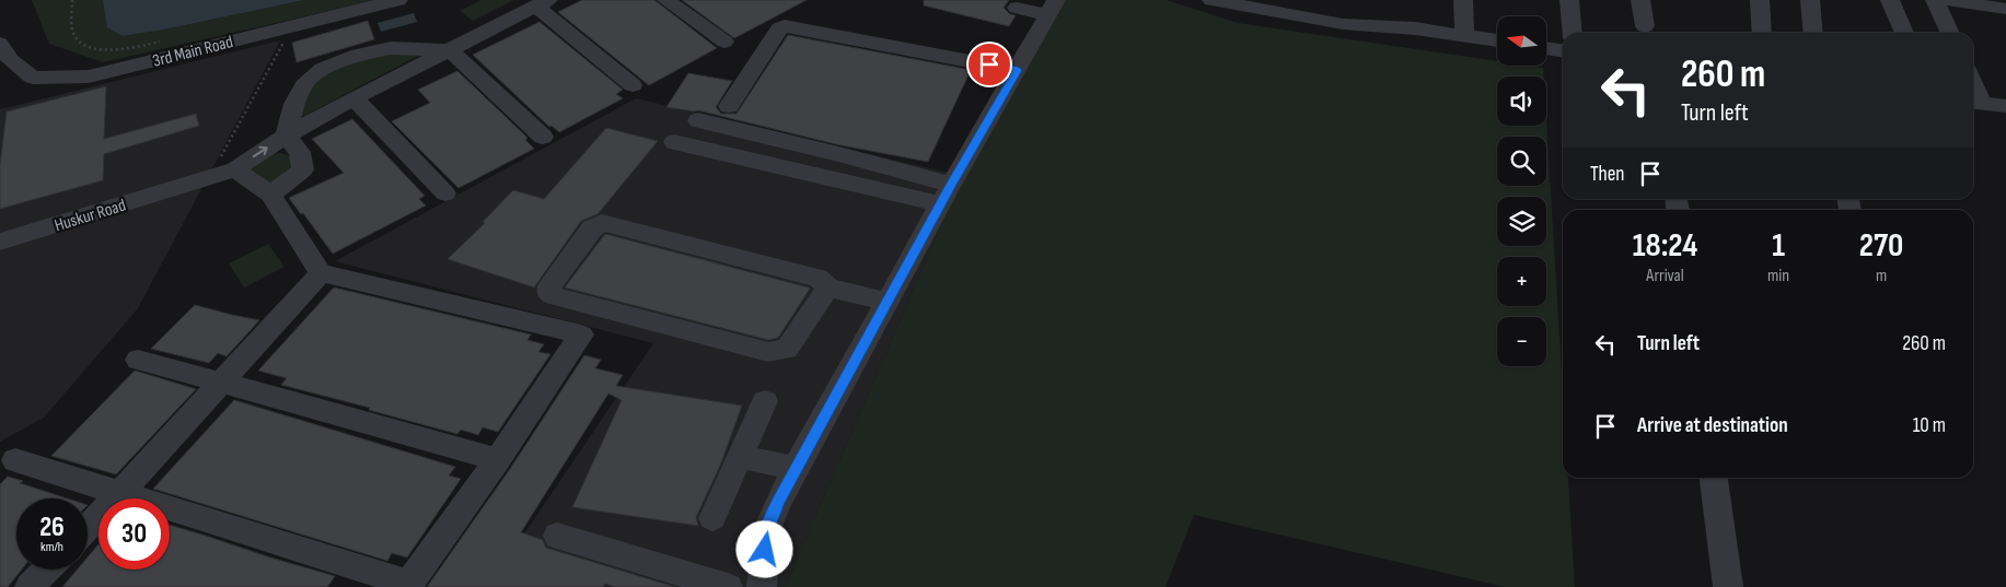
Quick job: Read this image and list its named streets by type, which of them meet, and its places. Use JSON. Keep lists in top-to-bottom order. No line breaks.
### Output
{"streets":{"street":["3rd Main Road","Huskur Road"]},"north":"left","page":{"map_buttons":["+","−"],"turn":["260 m","Turn left"],"then":"Then","eta":["18:24","Arrival","1","min","270","m"],"list":[{"name":"Turn left","value":"260 m"},{"name":"Arrive at destination","value":"10 m"}],"speed":"26 km/h","limit":"30"}}
